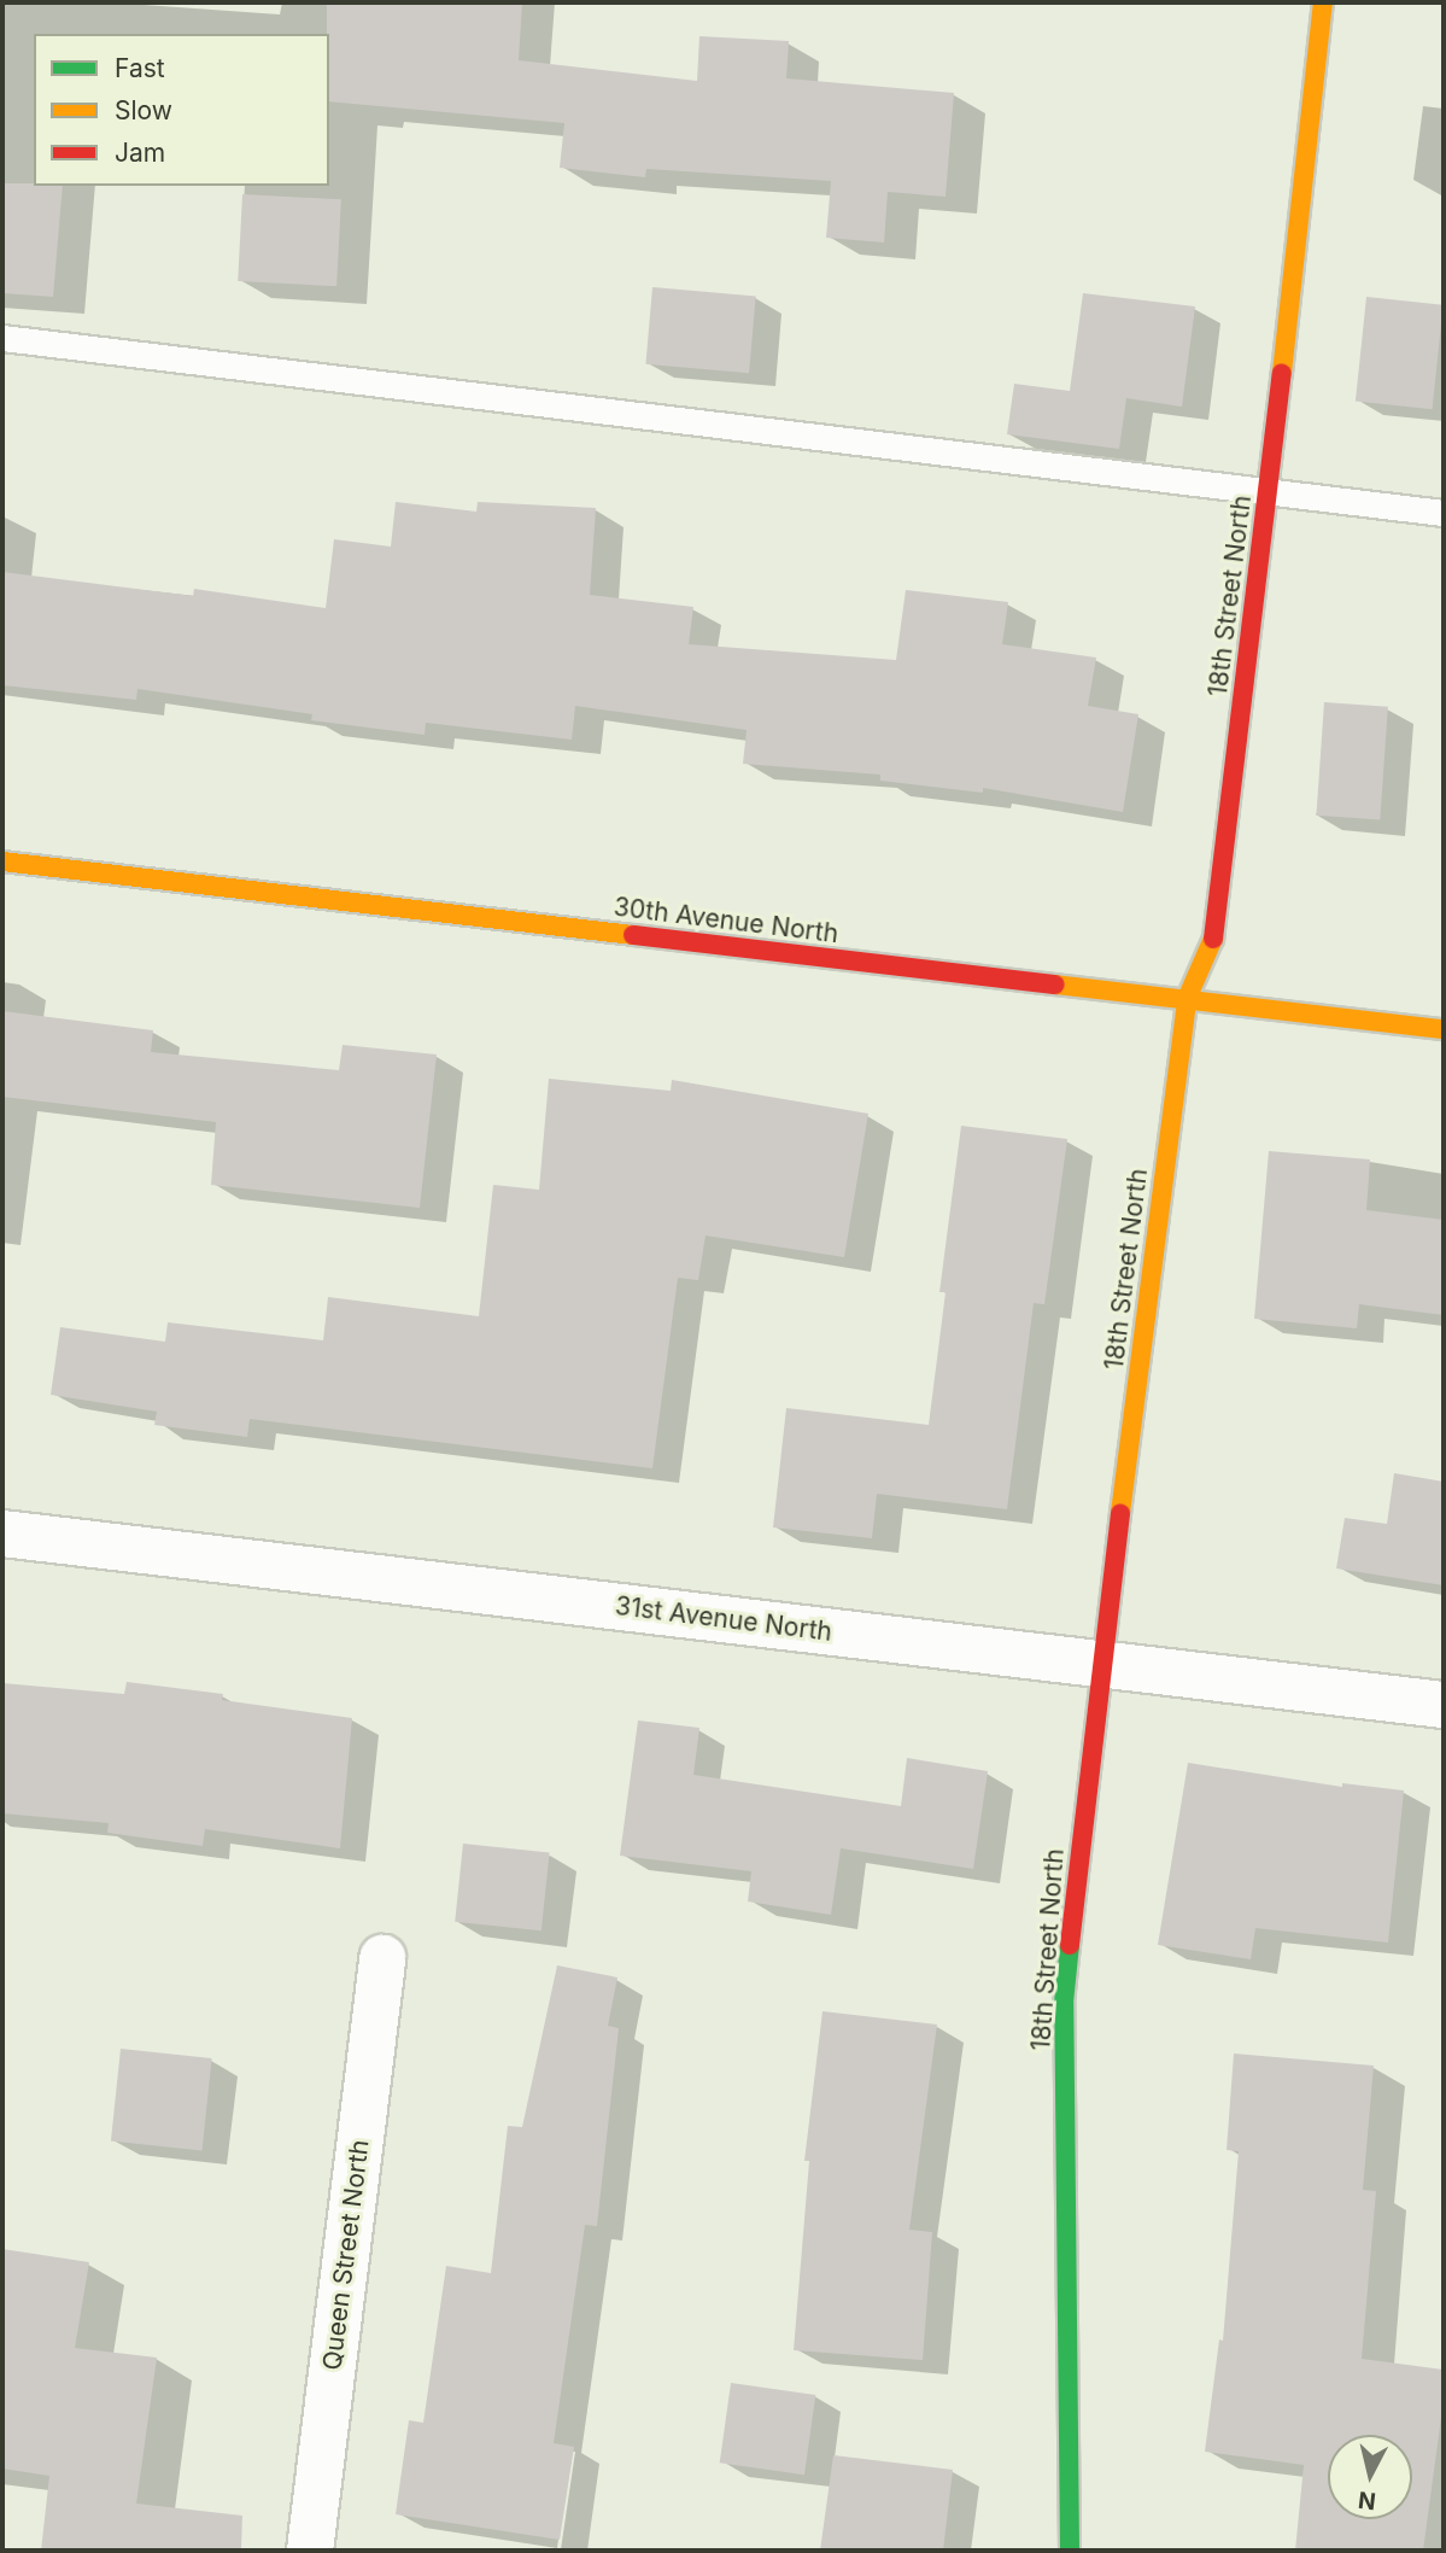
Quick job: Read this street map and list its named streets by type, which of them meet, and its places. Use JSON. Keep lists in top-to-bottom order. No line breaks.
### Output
{"streets":{"street":["18th Street North","30th Avenue North","31st Avenue North","Queen Street North"]},"crossings":[["18th Street North","30th Avenue North"],["18th Street North","31st Avenue North"]],"legend":["Fast","Slow","Jam"],"north":"bottom"}
